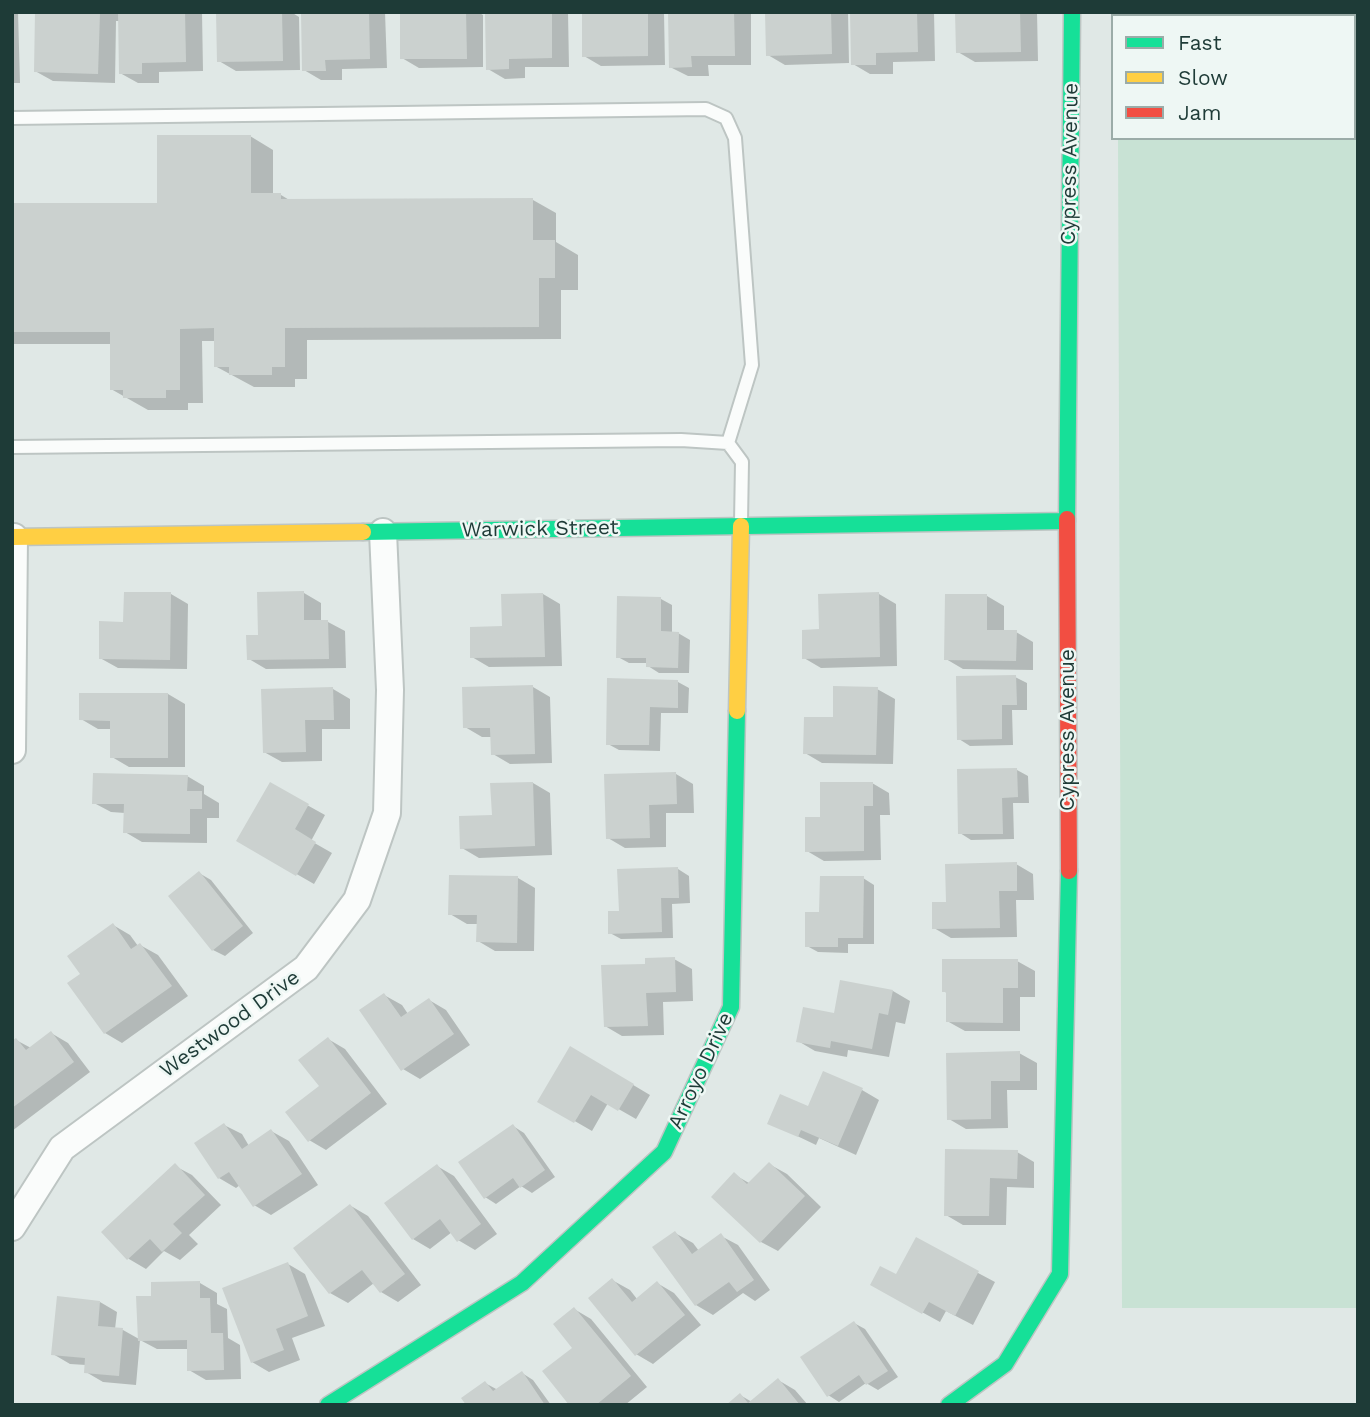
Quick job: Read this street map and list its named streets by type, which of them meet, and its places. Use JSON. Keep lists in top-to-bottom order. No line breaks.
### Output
{"streets":{"street":["Cypress Avenue","Warwick Street","Westwood Drive","Arroyo Drive"]},"crossings":[["Cypress Avenue","Warwick Street"],["Warwick Street","Westwood Drive"],["Warwick Street","Arroyo Drive"]],"legend":["Fast","Slow","Jam"]}
